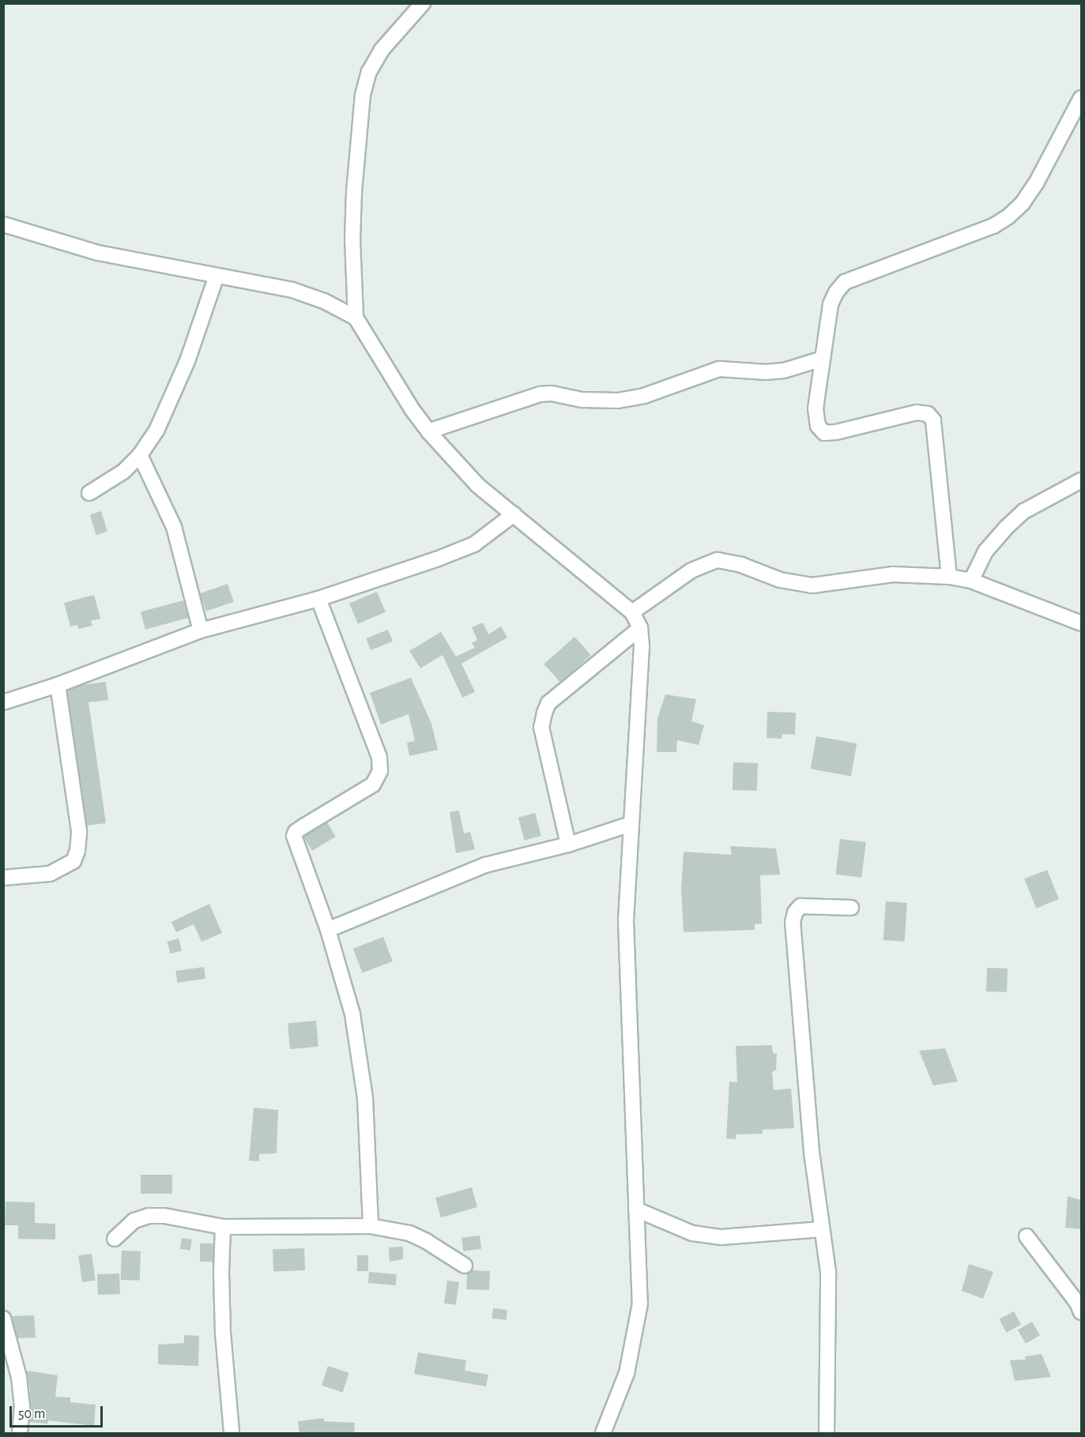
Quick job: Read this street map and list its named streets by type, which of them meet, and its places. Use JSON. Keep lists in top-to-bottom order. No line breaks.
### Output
{"scale_bar":"50 m"}
